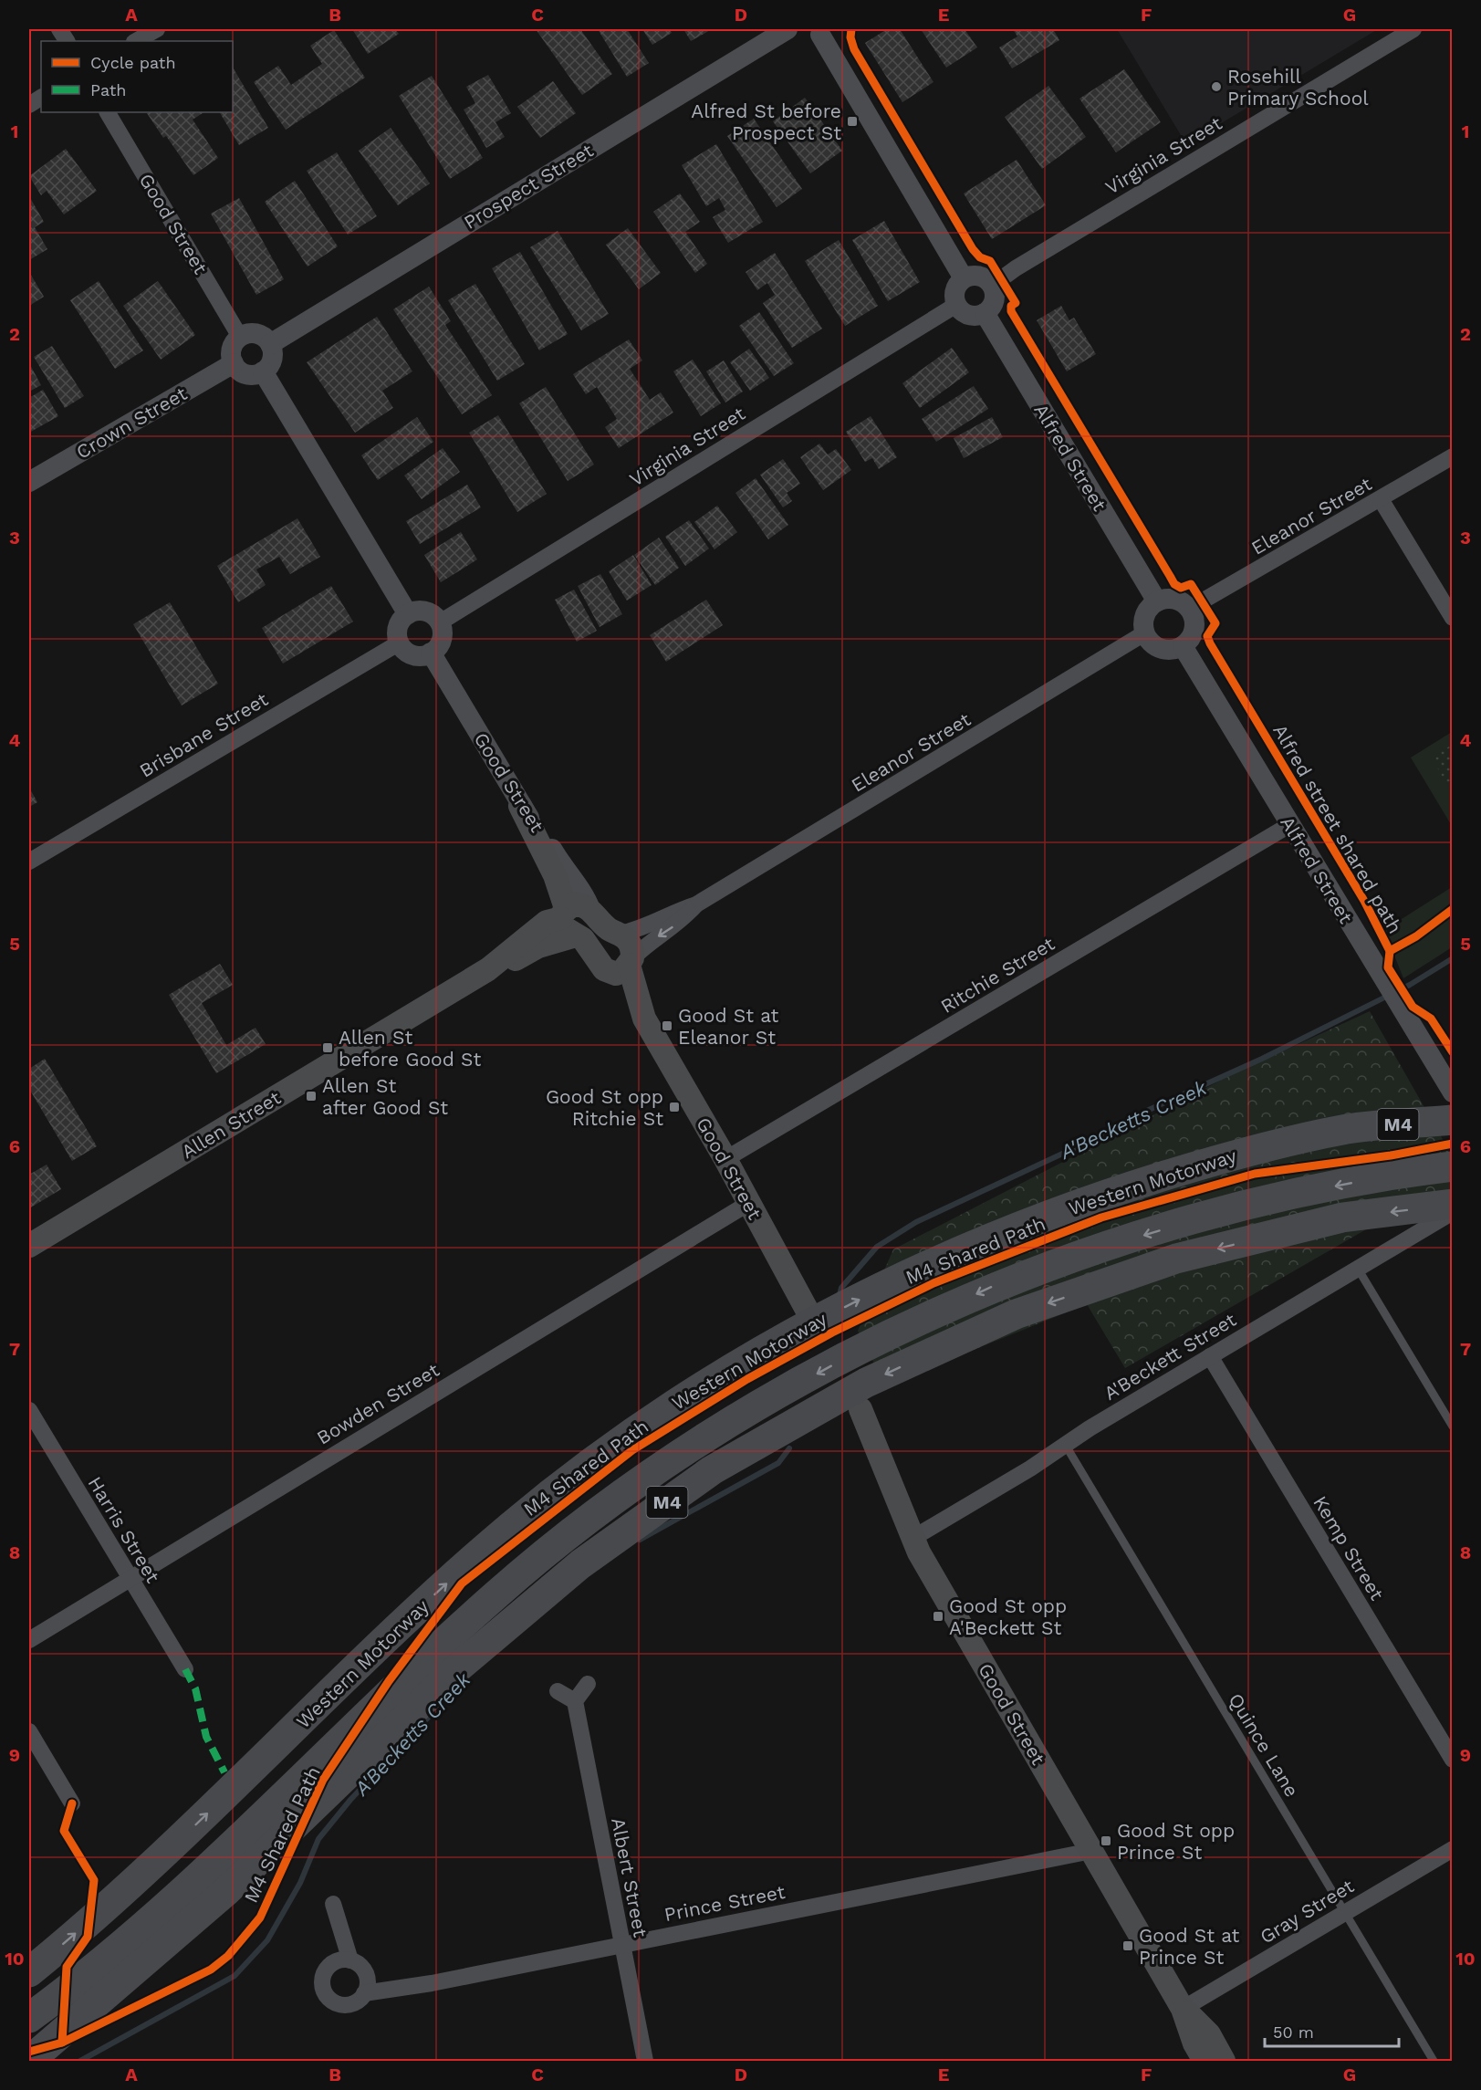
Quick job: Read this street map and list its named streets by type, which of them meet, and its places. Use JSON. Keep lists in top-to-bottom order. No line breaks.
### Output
{"streets":{"highway":["M4","Western Motorway"],"main road":["Good Street","Allen Street"],"street":["Virginia Street","Prospect Street","Crown Street","Alfred Street","Eleanor Street","Brisbane Street","Ritchie Street","A'Beckett Street","Bowden Street","Harris Street","Kemp Street","Albert Street","Prince Street","Gray Street"],"lane":["Quince Lane"],"cycle path":["Alfred street shared path","M4 Shared Path"]},"crossings":[["Virginia Street","Good Street"],["Virginia Street","Alfred Street"],["Virginia Street","Brisbane Street"],["Prospect Street","Good Street"],["Prospect Street","Crown Street"],["Good Street","Crown Street"],["Good Street","Eleanor Street"],["Good Street","Brisbane Street"],["Good Street","Ritchie Street"],["Good Street","Allen Street"],["Good Street","A'Beckett Street"],["Good Street","Bowden Street"],["Good Street","Prince Street"],["Good Street","Gray Street"],["Alfred Street","Eleanor Street"],["Alfred Street","Ritchie Street"],["A'Beckett Street","Kemp Street"],["A'Beckett Street","Quince Lane"],["Bowden Street","Harris Street"],["Quince Lane","Gray Street"],["Albert Street","Prince Street"]],"water":["A'Becketts Creek"],"places":{"other":["Rosehill Primary School"],"transit":["Alfred St before Prospect St","Good St at Eleanor St","Allen St before Good St","Allen St after Good St","Good St opp Ritchie St","Good St opp A'Beckett St","Good St opp Prince St","Good St at Prince St"]},"legend":["Cycle path","Path"],"scale_bar":"50 m","grid":{"columns":["A","B","C","D","E","F","G"],"rows":["1","2","3","4","5","6","7","8","9","10"]}}
